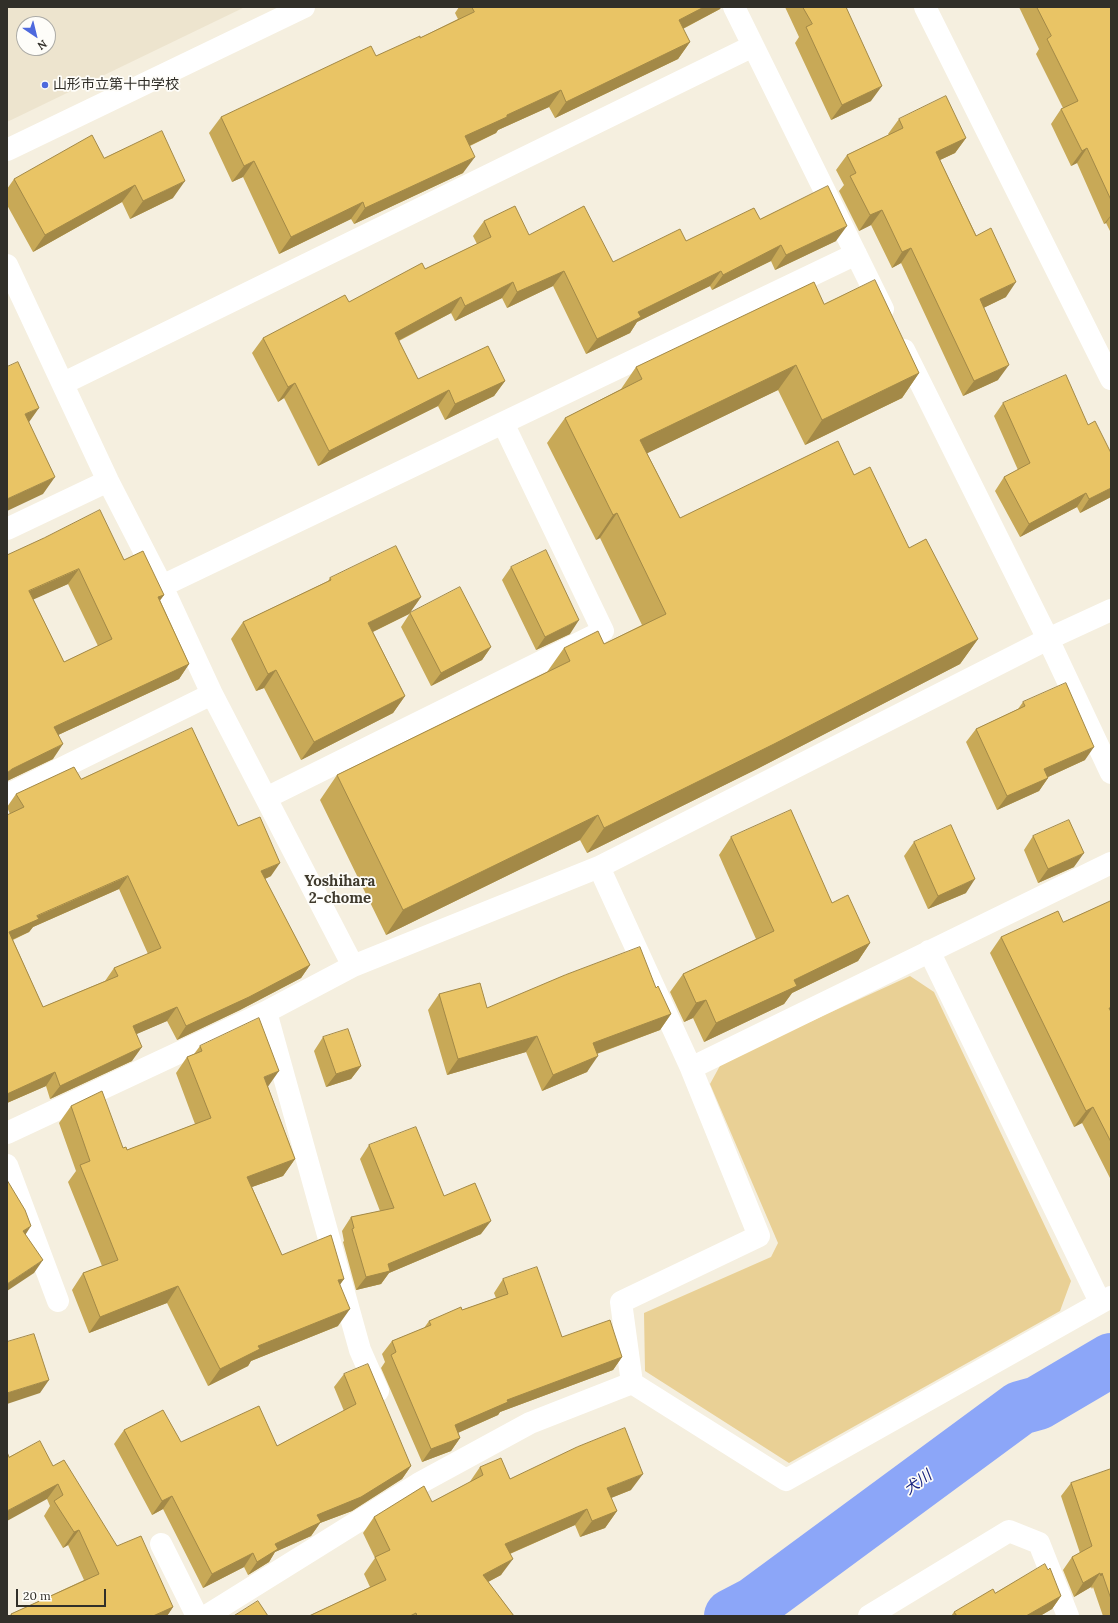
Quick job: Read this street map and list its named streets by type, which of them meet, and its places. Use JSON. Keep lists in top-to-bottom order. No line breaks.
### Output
{"districts":["Yoshihara 2-chome"],"water":["犬川"],"places":["山形市立第十中学校"],"scale_bar":"20 m","north":"bottom right"}
